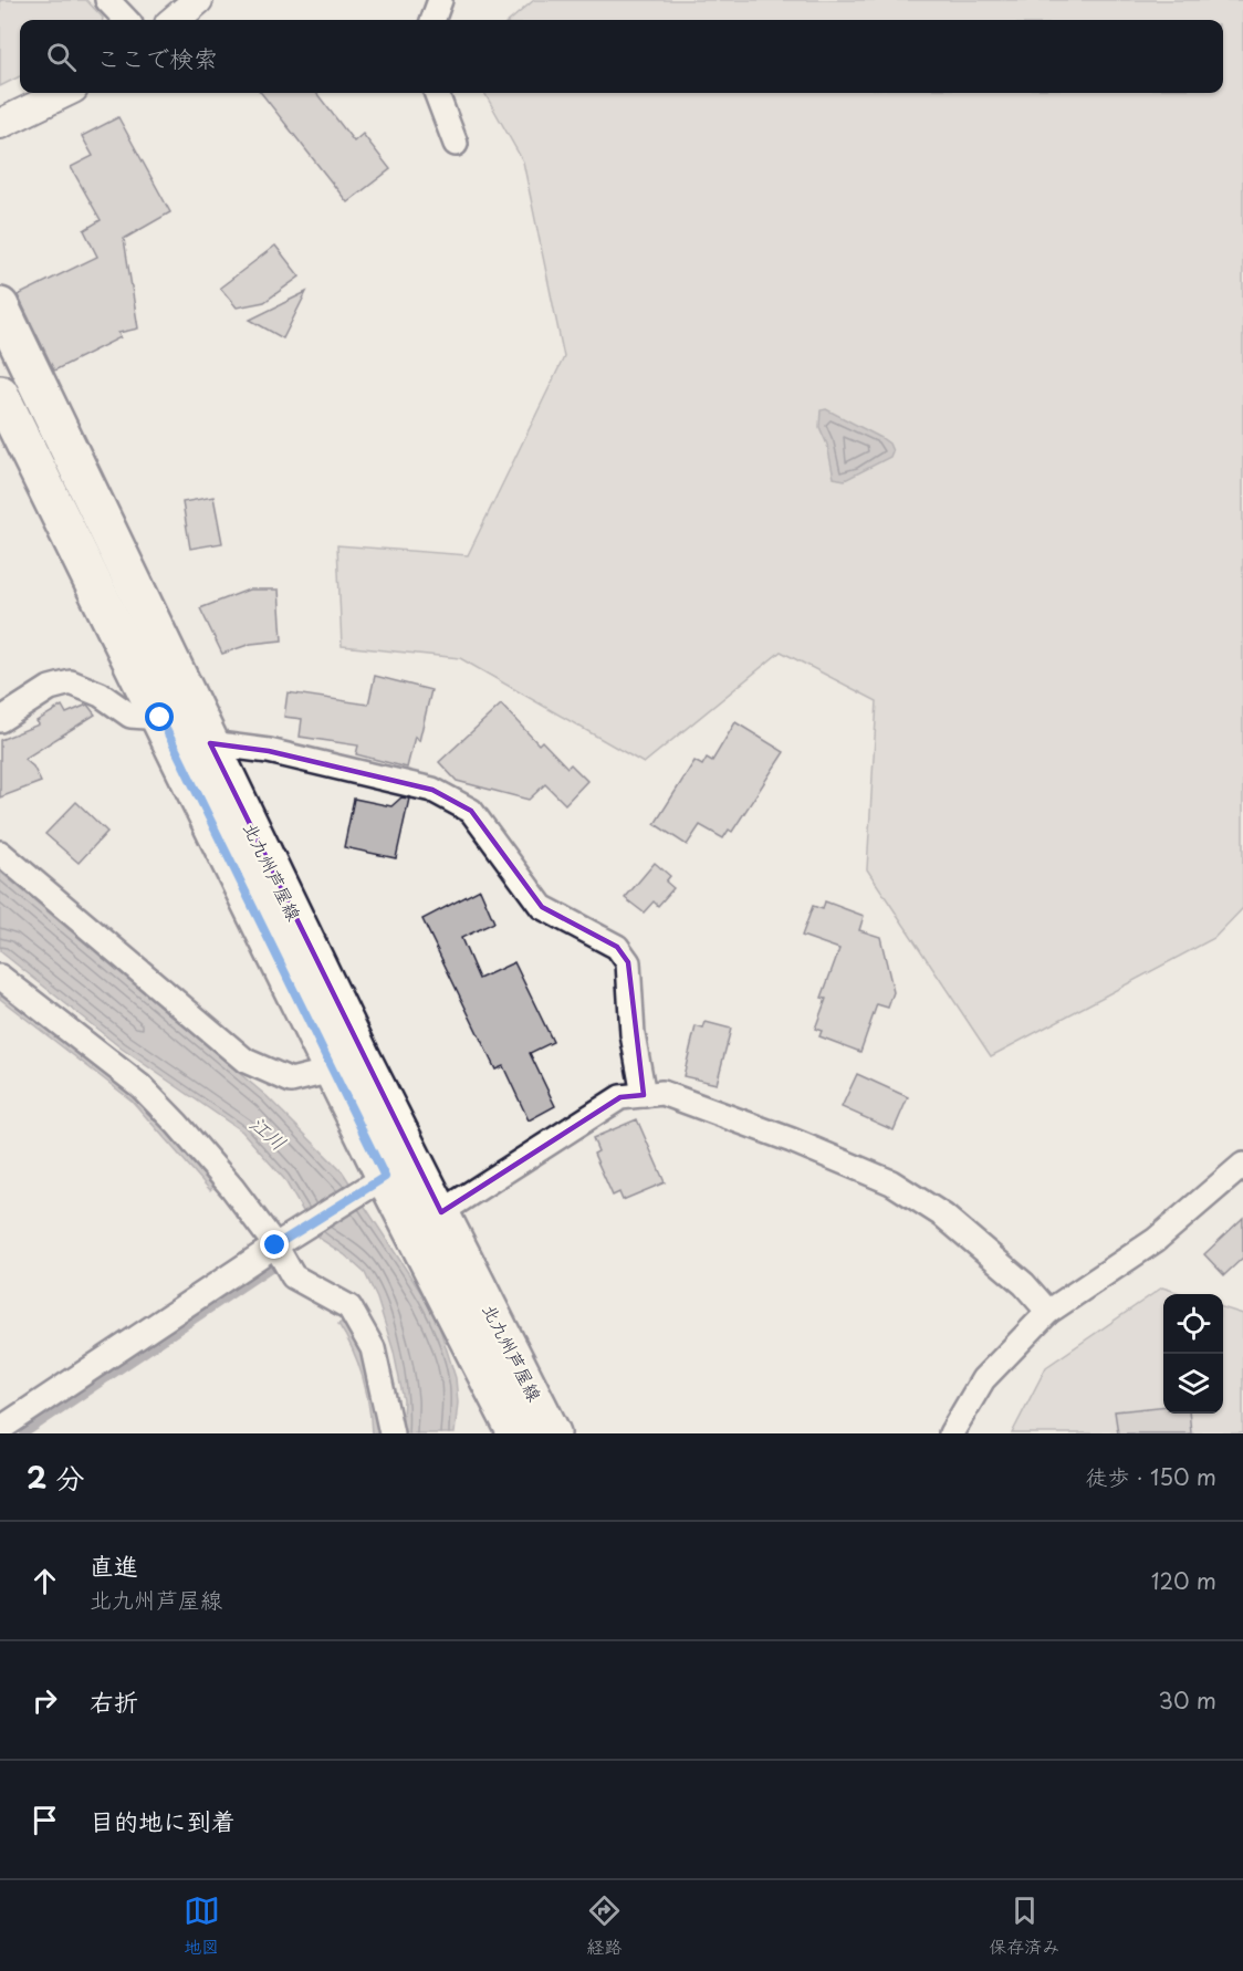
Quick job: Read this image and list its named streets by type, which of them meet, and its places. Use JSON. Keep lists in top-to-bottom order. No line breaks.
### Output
{"streets":{"main road":["北九州芦屋線"]},"water":["江川"],"page":{"search":"ここで検索","heading":["2 分","徒歩 · 150 m"],"list":[["直進","北九州芦屋線","120 m"],["右折","30 m"],"目的地に到着"],"nav":["地図","経路","保存済み"]}}
